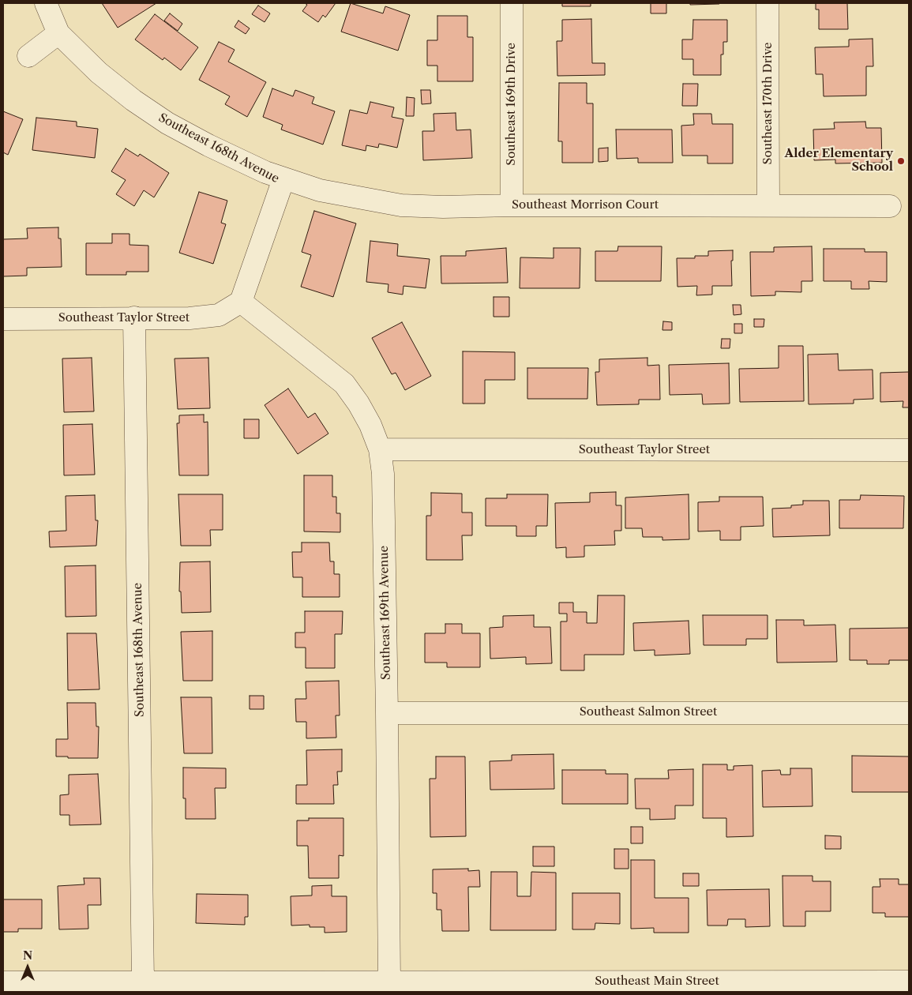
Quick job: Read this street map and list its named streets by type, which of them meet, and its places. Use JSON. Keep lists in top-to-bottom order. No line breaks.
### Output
{"streets":{"street":["Southeast 170th Drive","Southeast 169th Drive","Southeast 168th Avenue","Southeast Morrison Court","Southeast Taylor Street","Southeast 169th Avenue","Southeast Salmon Street","Southeast Main Street"]},"crossings":[["Southeast 170th Drive","Southeast Morrison Court"],["Southeast 169th Drive","Southeast Morrison Court"],["Southeast 168th Avenue","Southeast Morrison Court"],["Southeast 168th Avenue","Southeast Taylor Street"],["Southeast 168th Avenue","Southeast 169th Avenue"],["Southeast 168th Avenue","Southeast Main Street"],["Southeast Taylor Street","Southeast 169th Avenue"],["Southeast 169th Avenue","Southeast Salmon Street"],["Southeast 169th Avenue","Southeast Main Street"]],"places":["Alder Elementary School"],"north":"top"}
